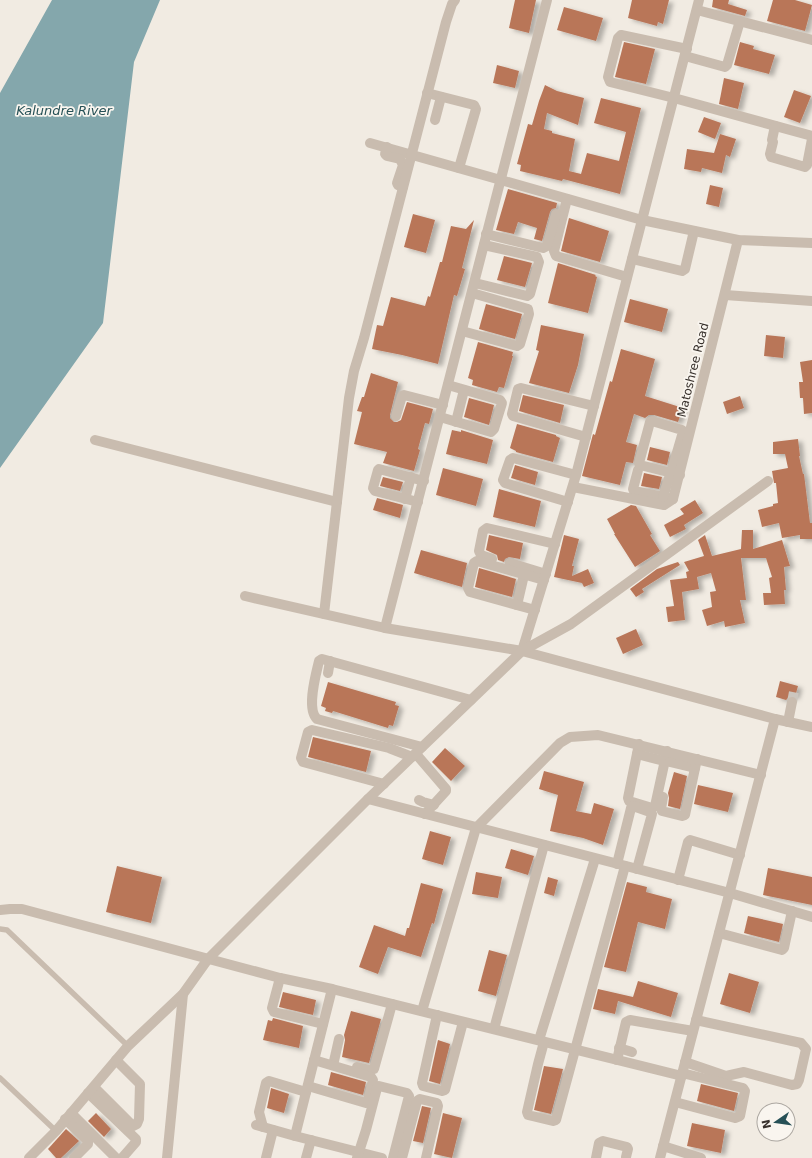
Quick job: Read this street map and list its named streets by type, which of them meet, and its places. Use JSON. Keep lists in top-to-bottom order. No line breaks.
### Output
{"streets":{"street":["Matoshree Road"]},"water":["Kalundre River"],"north":"left"}
